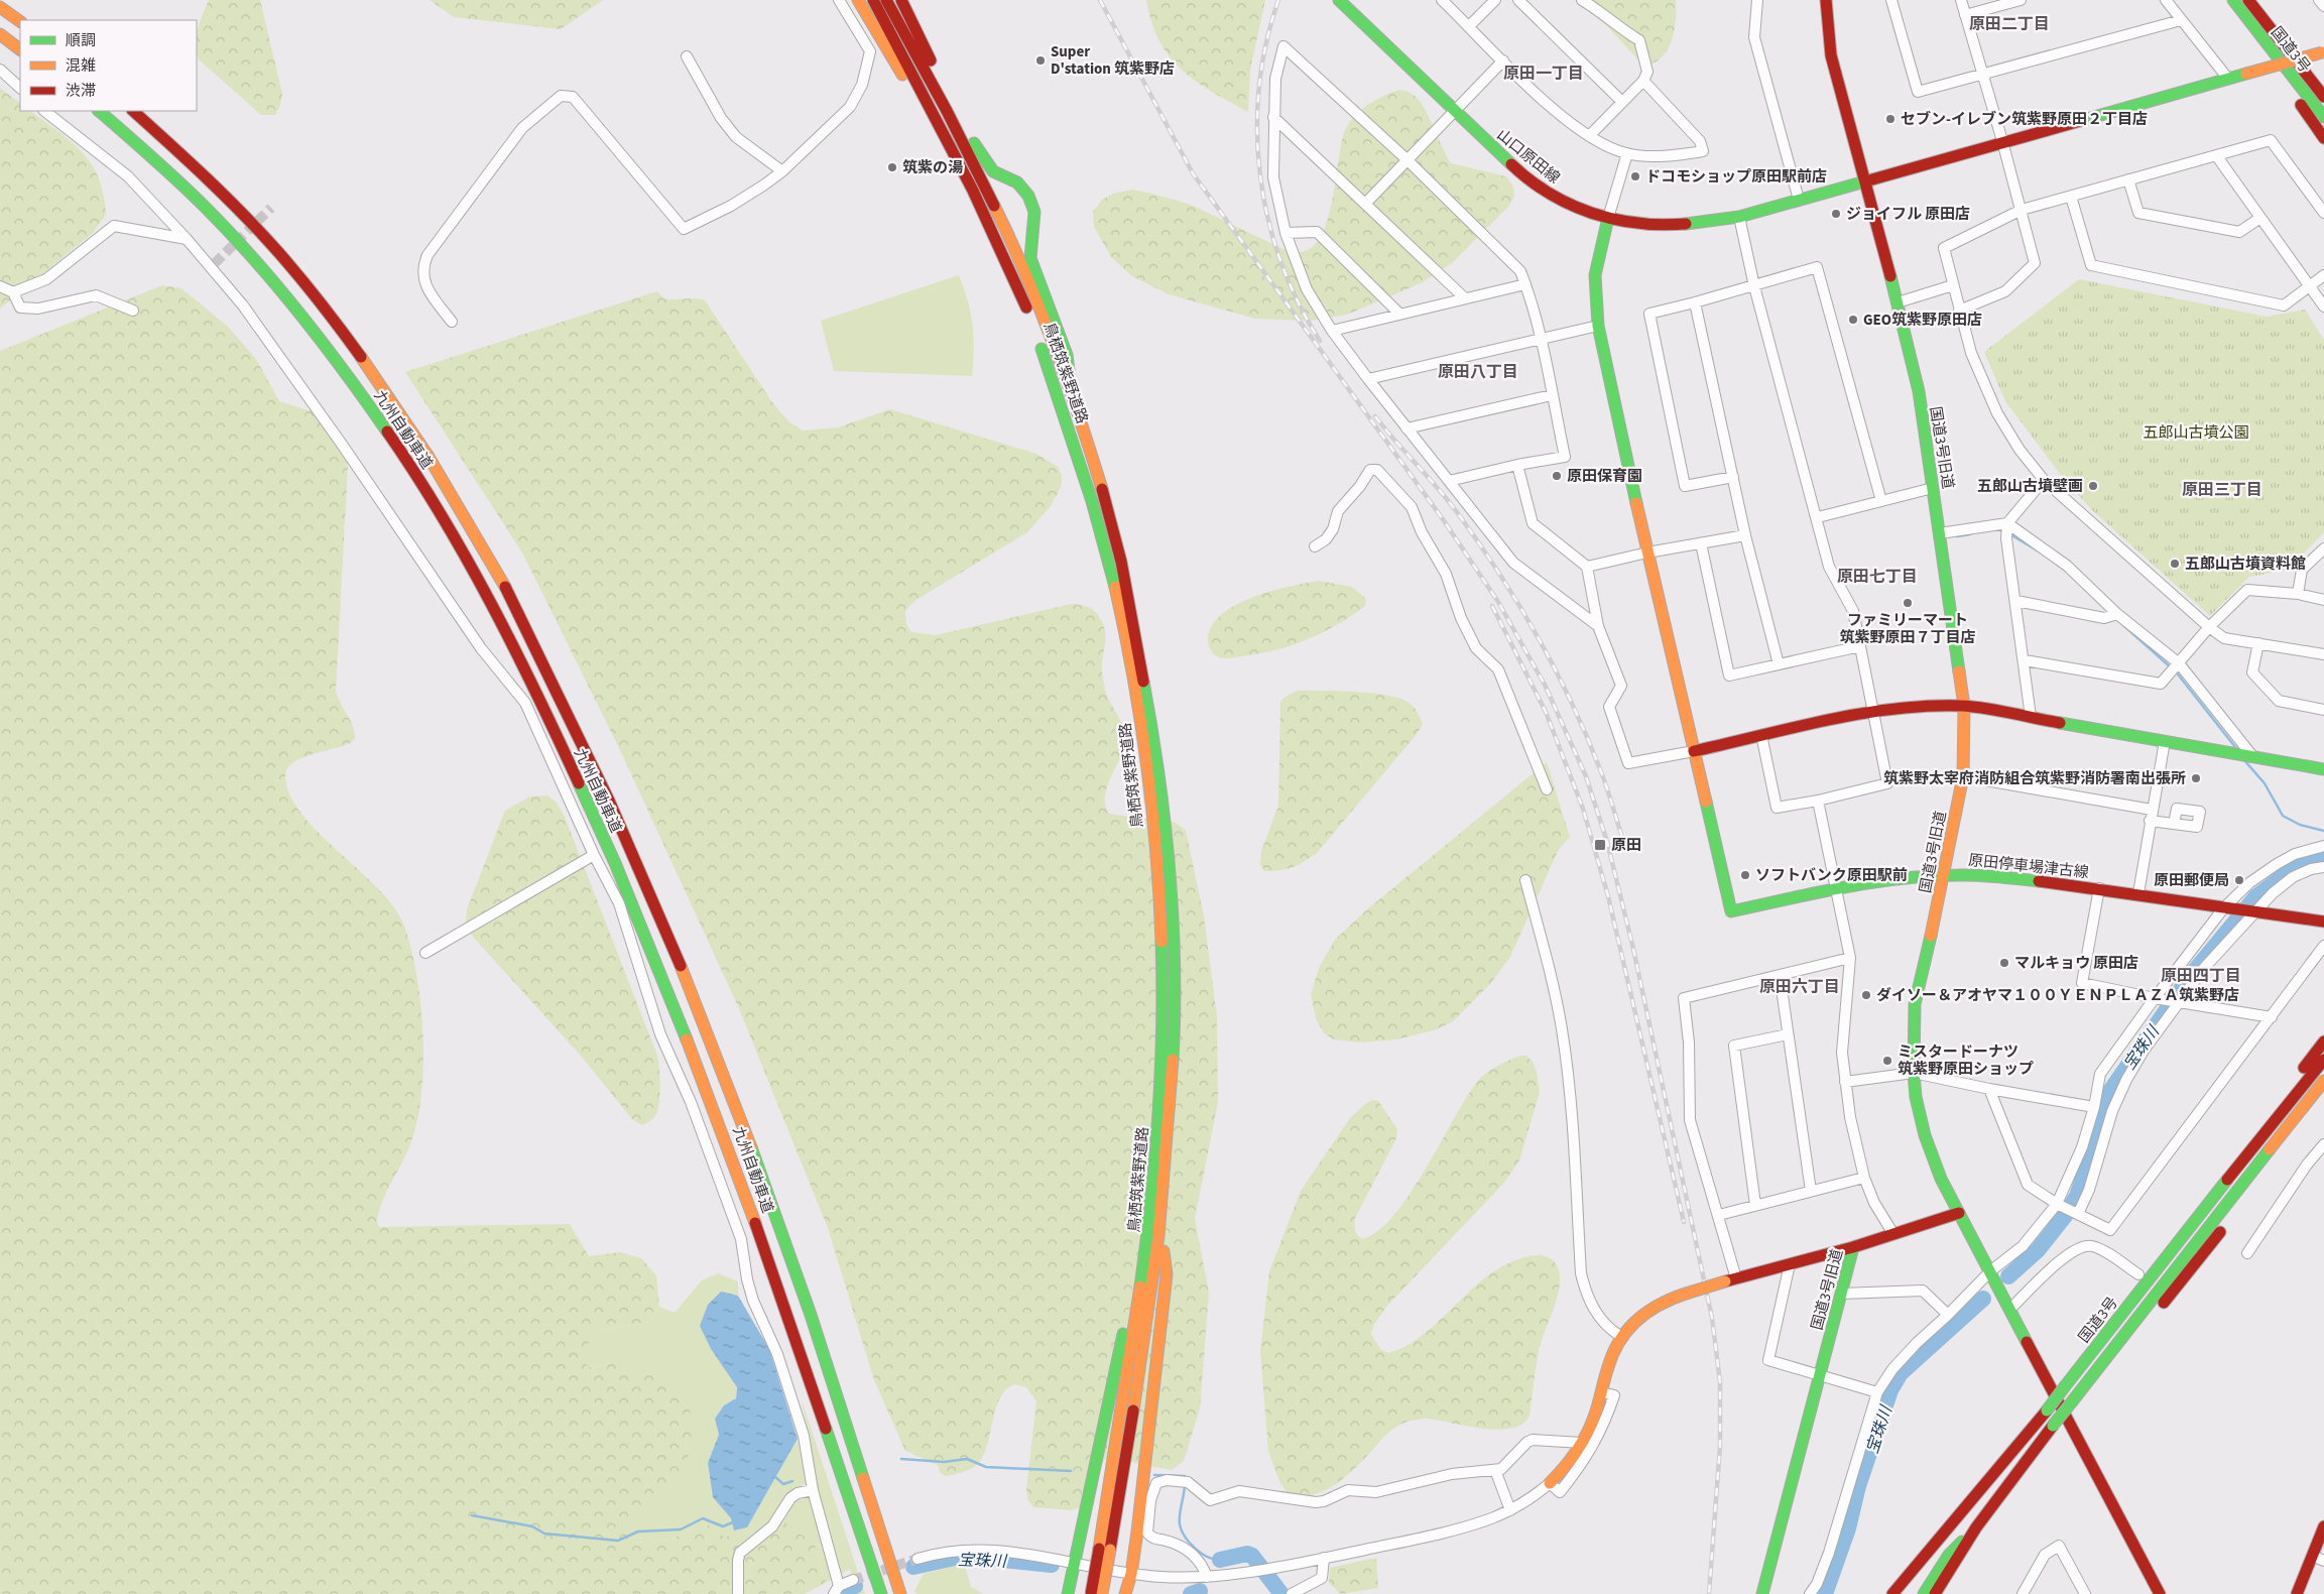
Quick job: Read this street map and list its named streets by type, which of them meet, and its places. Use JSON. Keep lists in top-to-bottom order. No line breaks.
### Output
{"streets":{"main road":["国道3号","山口原田線","鳥栖筑紫野道路","九州自動車道","国道3号旧道","原田停車場津古線"]},"crossings":[["山口原田線","国道3号旧道"],["国道3号旧道","原田停車場津古線"]],"districts":["原田二丁目","原田一丁目","原田八丁目","原田三丁目","原田七丁目","原田四丁目","原田六丁目"],"water":["宝珠川"],"parks":["五郎山古墳公園"],"places":{"other":["Super D'station 筑紫野店","セブン-イレブン筑紫野原田２丁目店","筑紫の湯","ドコモショップ原田駅前店","ジョイフル 原田店","GEO筑紫野原田店","原田保育園","五郎山古墳壁画","五郎山古墳資料館","ファミリーマート 筑紫野原田７丁目店","筑紫野太宰府消防組合筑紫野消防署南出張所","ソフトバンク原田駅前","原田郵便局","マルキョウ 原田店","ダイソー＆アオヤマ１００ＹＥＮＰＬＡＺＡ筑紫野店","ミスタードーナツ 筑紫野原田ショップ"],"transit":["原田"]},"legend":["順調","混雑","渋滞"]}
